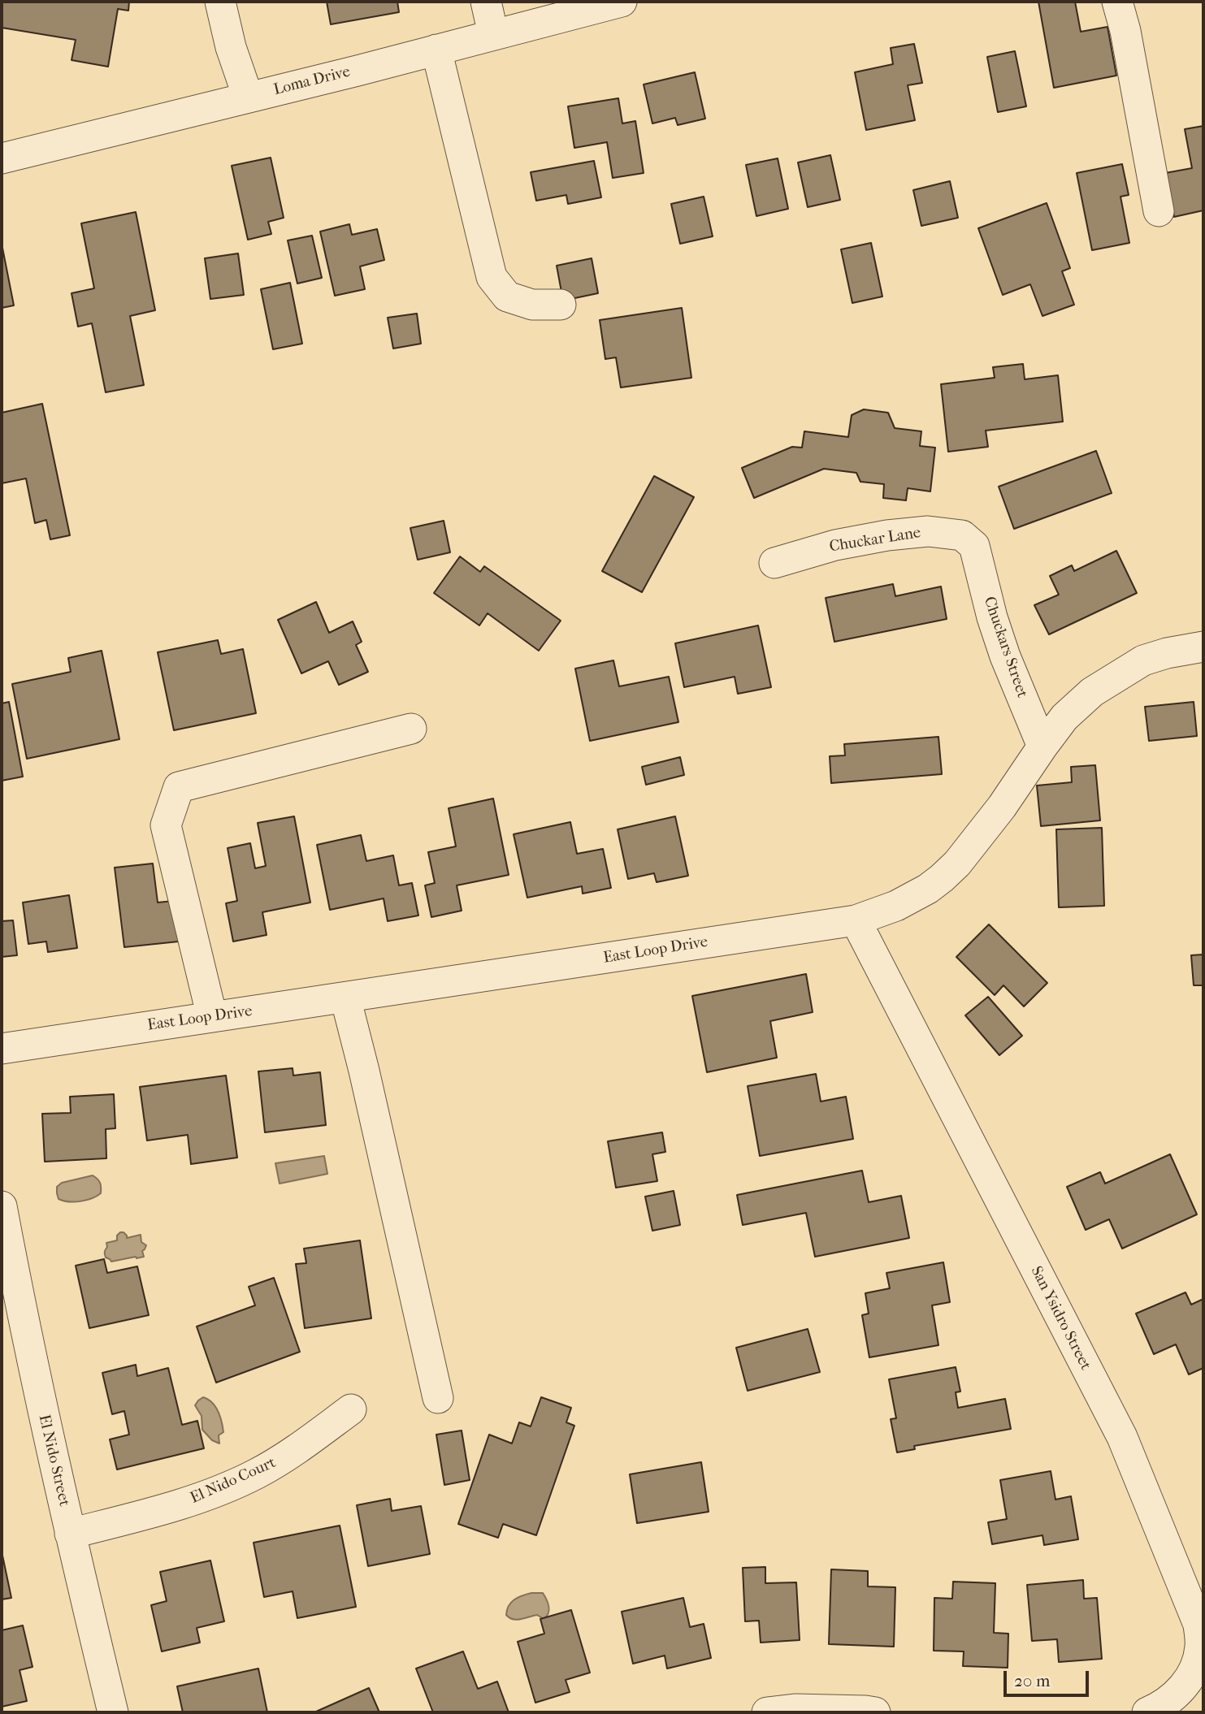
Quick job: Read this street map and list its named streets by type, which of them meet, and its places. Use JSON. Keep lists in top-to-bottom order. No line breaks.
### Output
{"streets":{"street":["Loma Drive","Chuckar Lane","Chuckars Street","East Loop Drive","San Ysidro Street","El Nido Street","El Nido Court"]},"crossings":[["Chuckar Lane","Chuckars Street"],["Chuckars Street","East Loop Drive"],["East Loop Drive","San Ysidro Street"],["El Nido Street","El Nido Court"]],"scale_bar":"20 m"}
